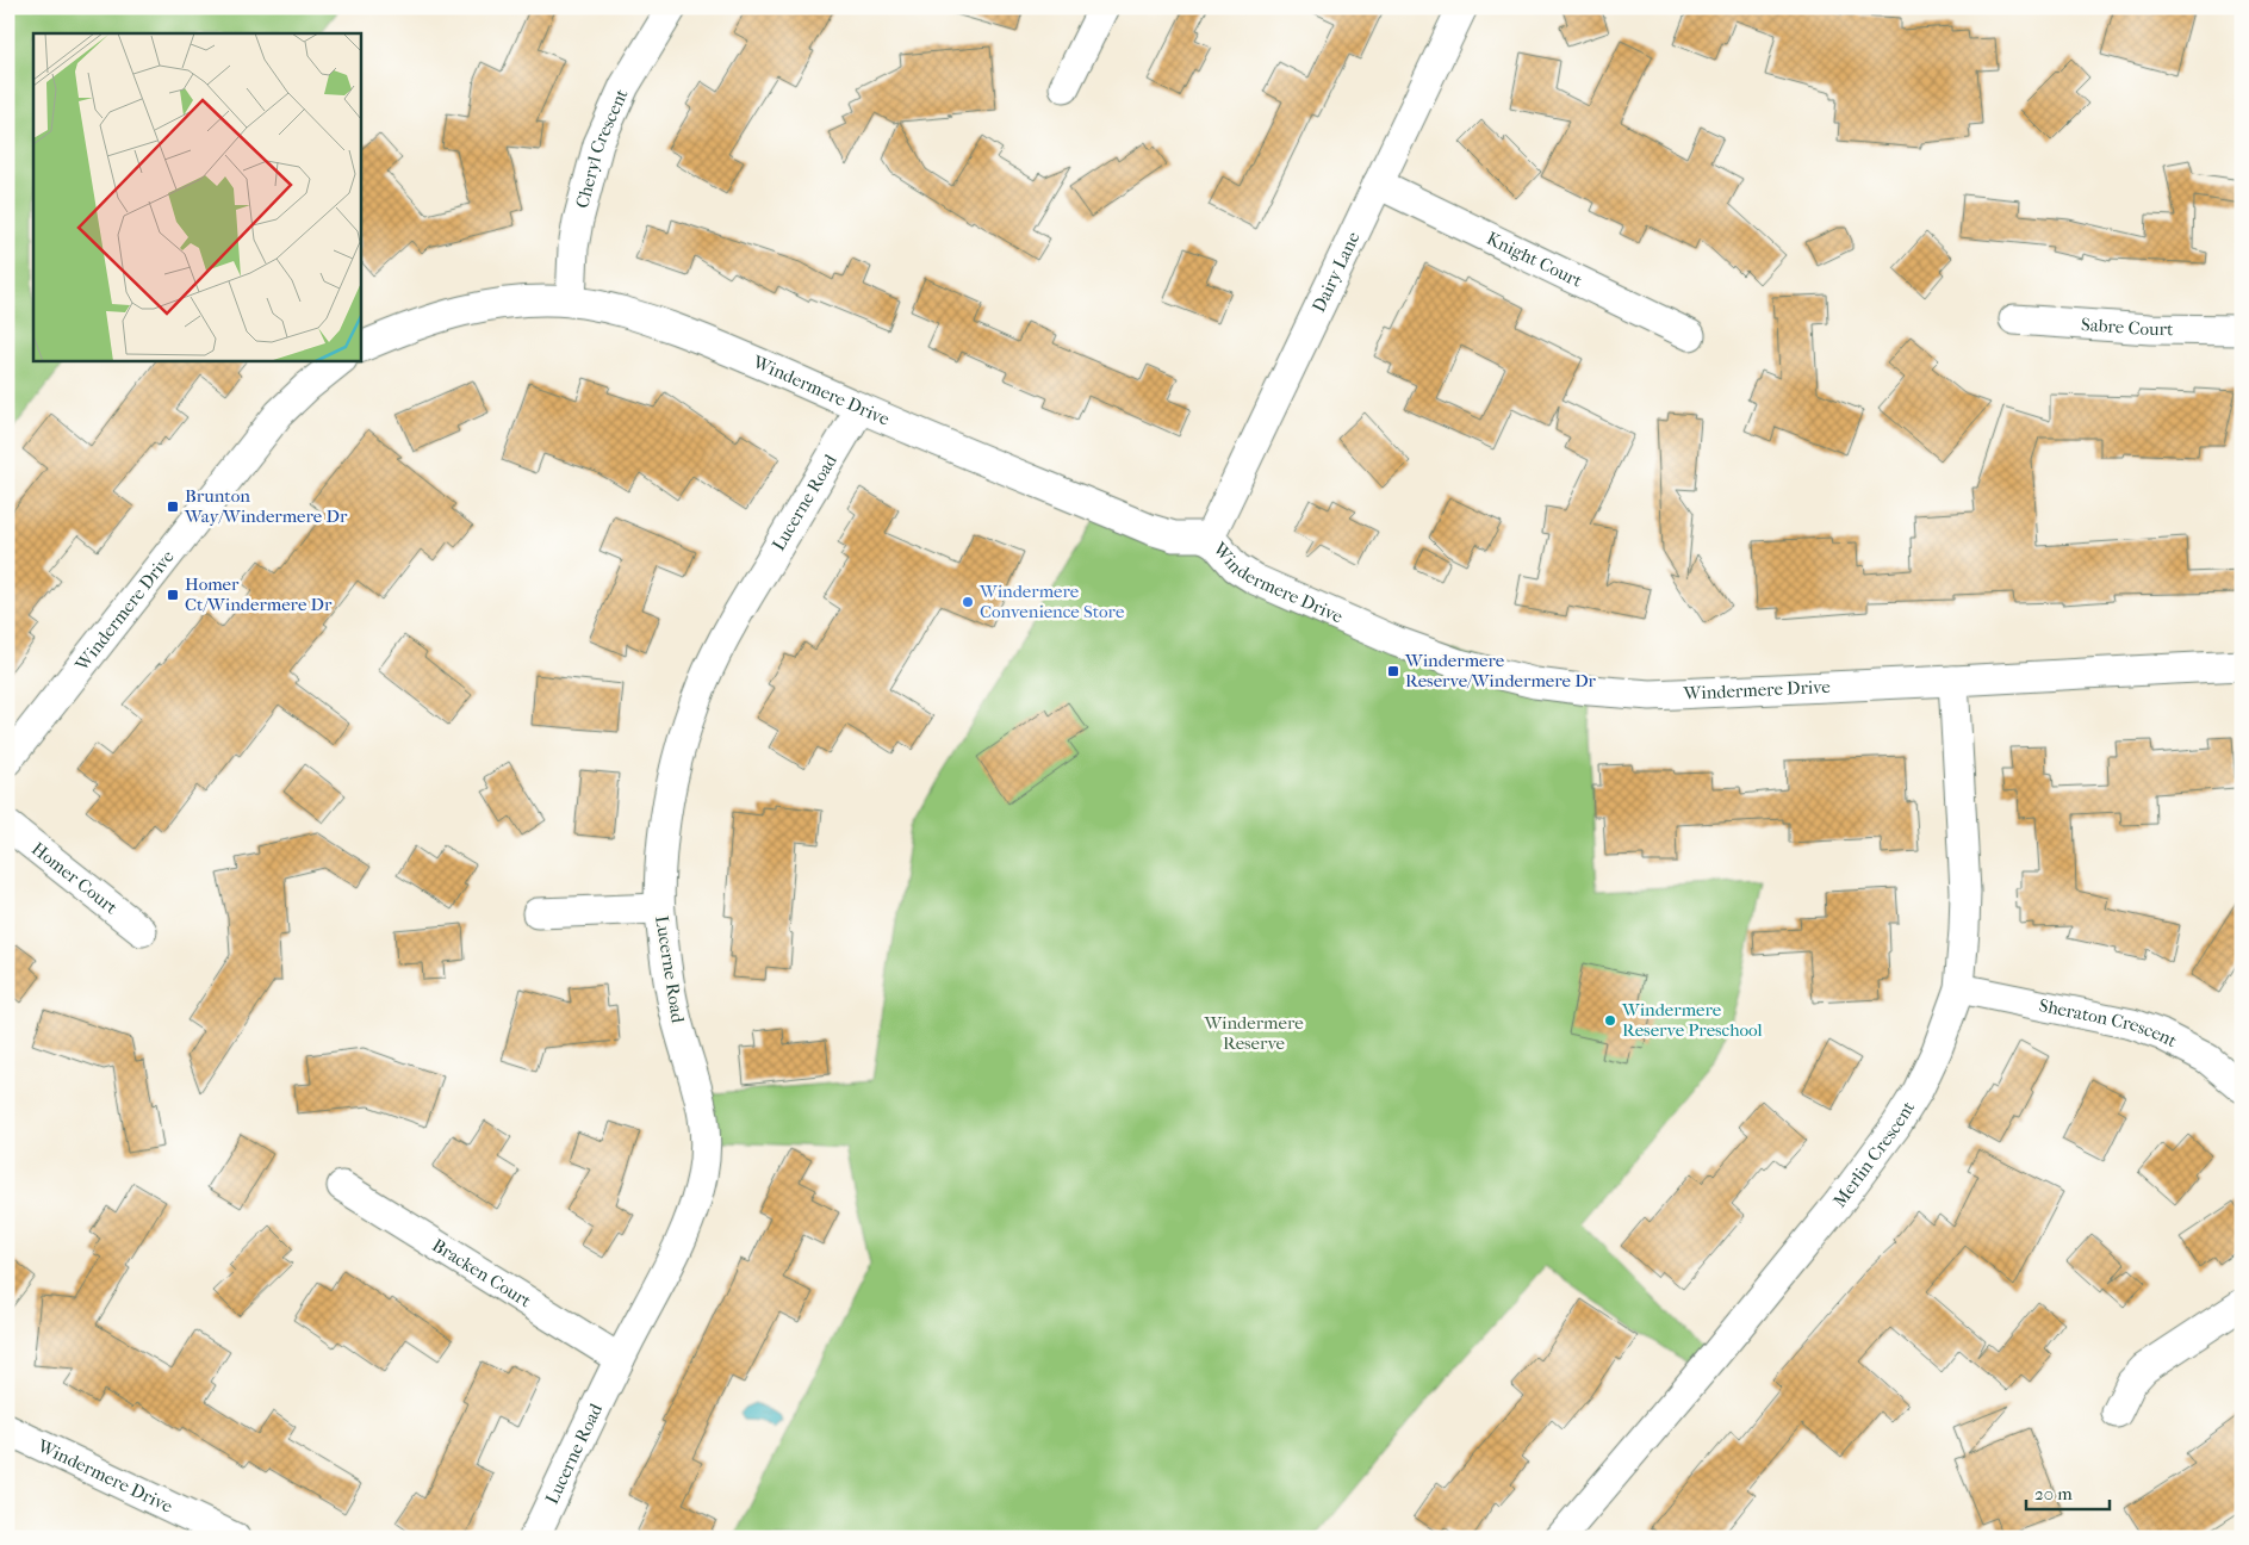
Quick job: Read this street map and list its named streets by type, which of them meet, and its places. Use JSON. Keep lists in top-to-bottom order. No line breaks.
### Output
{"streets":{"street":["Cheryl Crescent","Knight Court","Dairy Lane","Sabre Court","Windermere Drive","Lucerne Road","Homer Court","Sheraton Crescent","Merlin Crescent","Bracken Court"]},"crossings":[["Cheryl Crescent","Windermere Drive"],["Knight Court","Dairy Lane"],["Dairy Lane","Windermere Drive"],["Windermere Drive","Lucerne Road"],["Windermere Drive","Merlin Crescent"],["Lucerne Road","Bracken Court"],["Sheraton Crescent","Merlin Crescent"]],"parks":["Windermere Reserve"],"places":{"transit":["Brunton Way/Windermere Dr","Homer Ct/Windermere Dr","Windermere Reserve/Windermere Dr"],"other":["Windermere Convenience Store","Windermere Reserve Preschool"]},"scale_bar":"20 m"}
